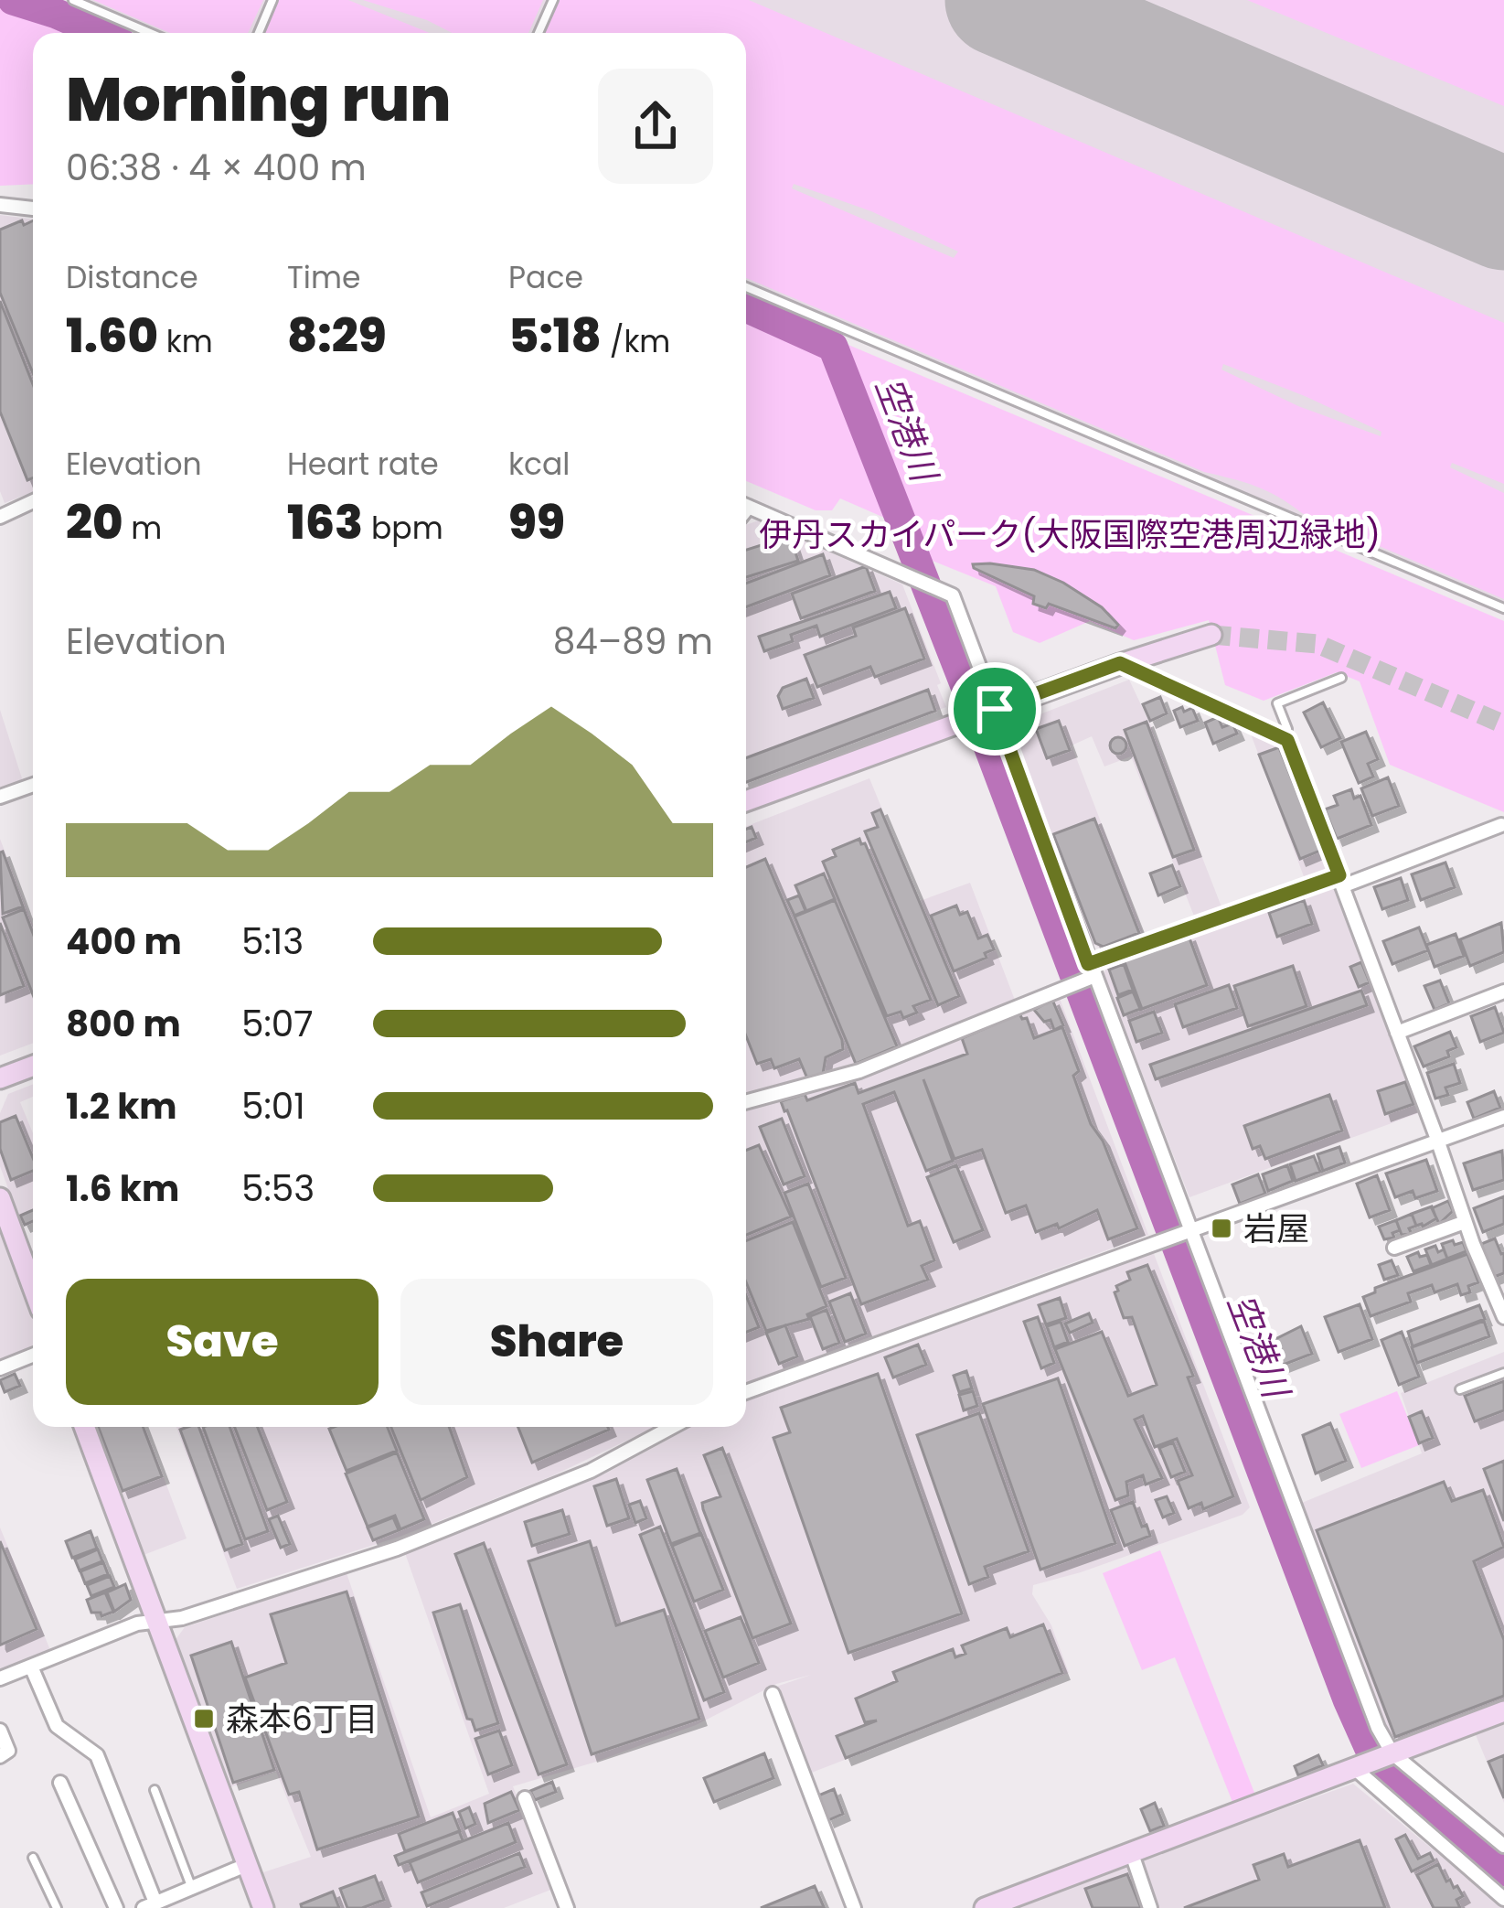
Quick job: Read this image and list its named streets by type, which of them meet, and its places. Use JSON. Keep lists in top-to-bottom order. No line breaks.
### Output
{"water":["空港川"],"parks":["伊丹スカイパーク(大阪国際空港周辺緑地)"],"places":{"transit":["岩屋","森本6丁目"]},"page":{"heading":["Morning run","06:38 · 4 × 400 m"],"stats":[["Distance","1.60 km"],["Time","8:29"],["Pace","5:18 /km"],["Elevation","20 m"],["Heart rate","163 bpm"],["kcal","99"]],"chart":["Elevation","84–89 m"],"list":[{"name":"400 m","note":"5:13"},{"name":"800 m","note":"5:07"},{"name":"1.2 km","note":"5:01"},{"name":"1.6 km","note":"5:53"}],"buttons":["Save","Share"]}}
